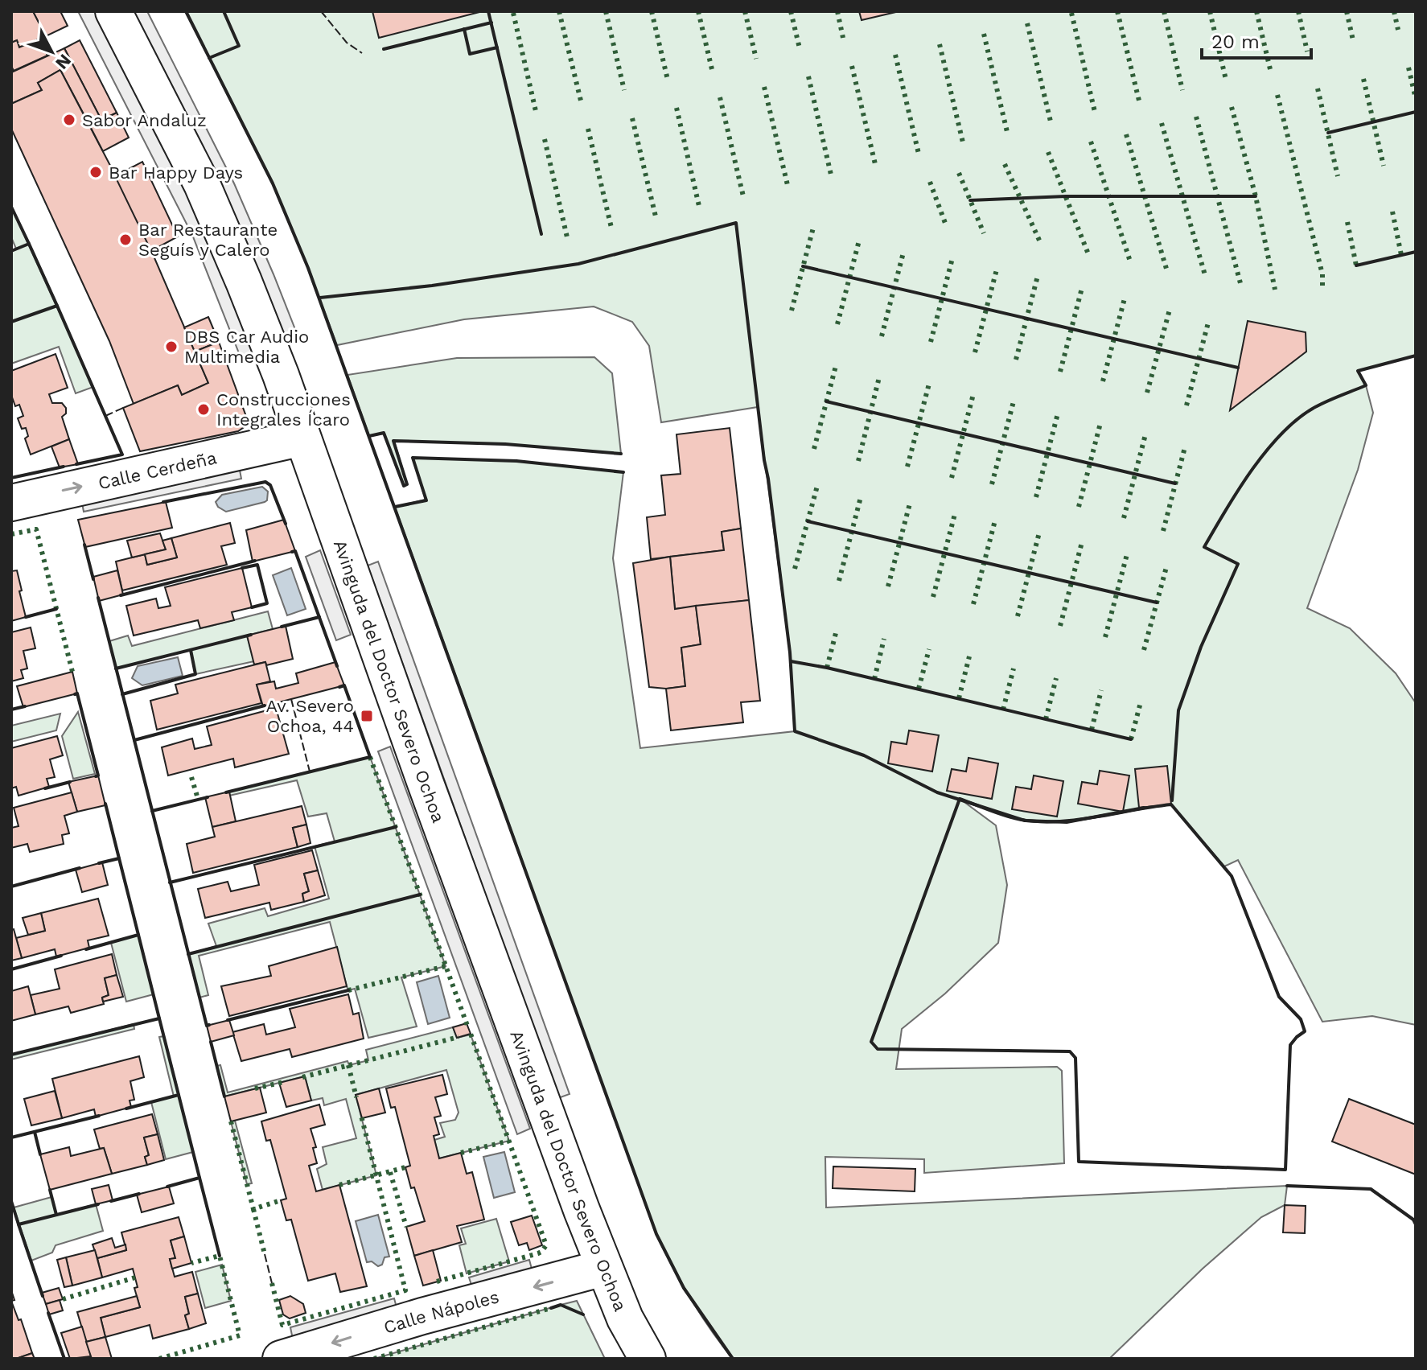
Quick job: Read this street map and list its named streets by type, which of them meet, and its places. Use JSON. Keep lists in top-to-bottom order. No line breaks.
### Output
{"streets":{"street":["Calle Cerdeña","Avinguda del Doctor Severo Ochoa","Calle Nápoles"]},"crossings":[["Calle Cerdeña","Avinguda del Doctor Severo Ochoa"],["Avinguda del Doctor Severo Ochoa","Calle Nápoles"]],"one_way":["Calle Cerdeña","Calle Nápoles"],"places":{"other":["Sabor Andaluz","Bar Happy Days","Bar Restaurante Seguís y Calero","DBS Car Audio Multimedia","Construcciones Integrales Ícaro"],"transit":["Av. Severo Ochoa, 44"]},"scale_bar":"20 m","north":"bottom right"}
